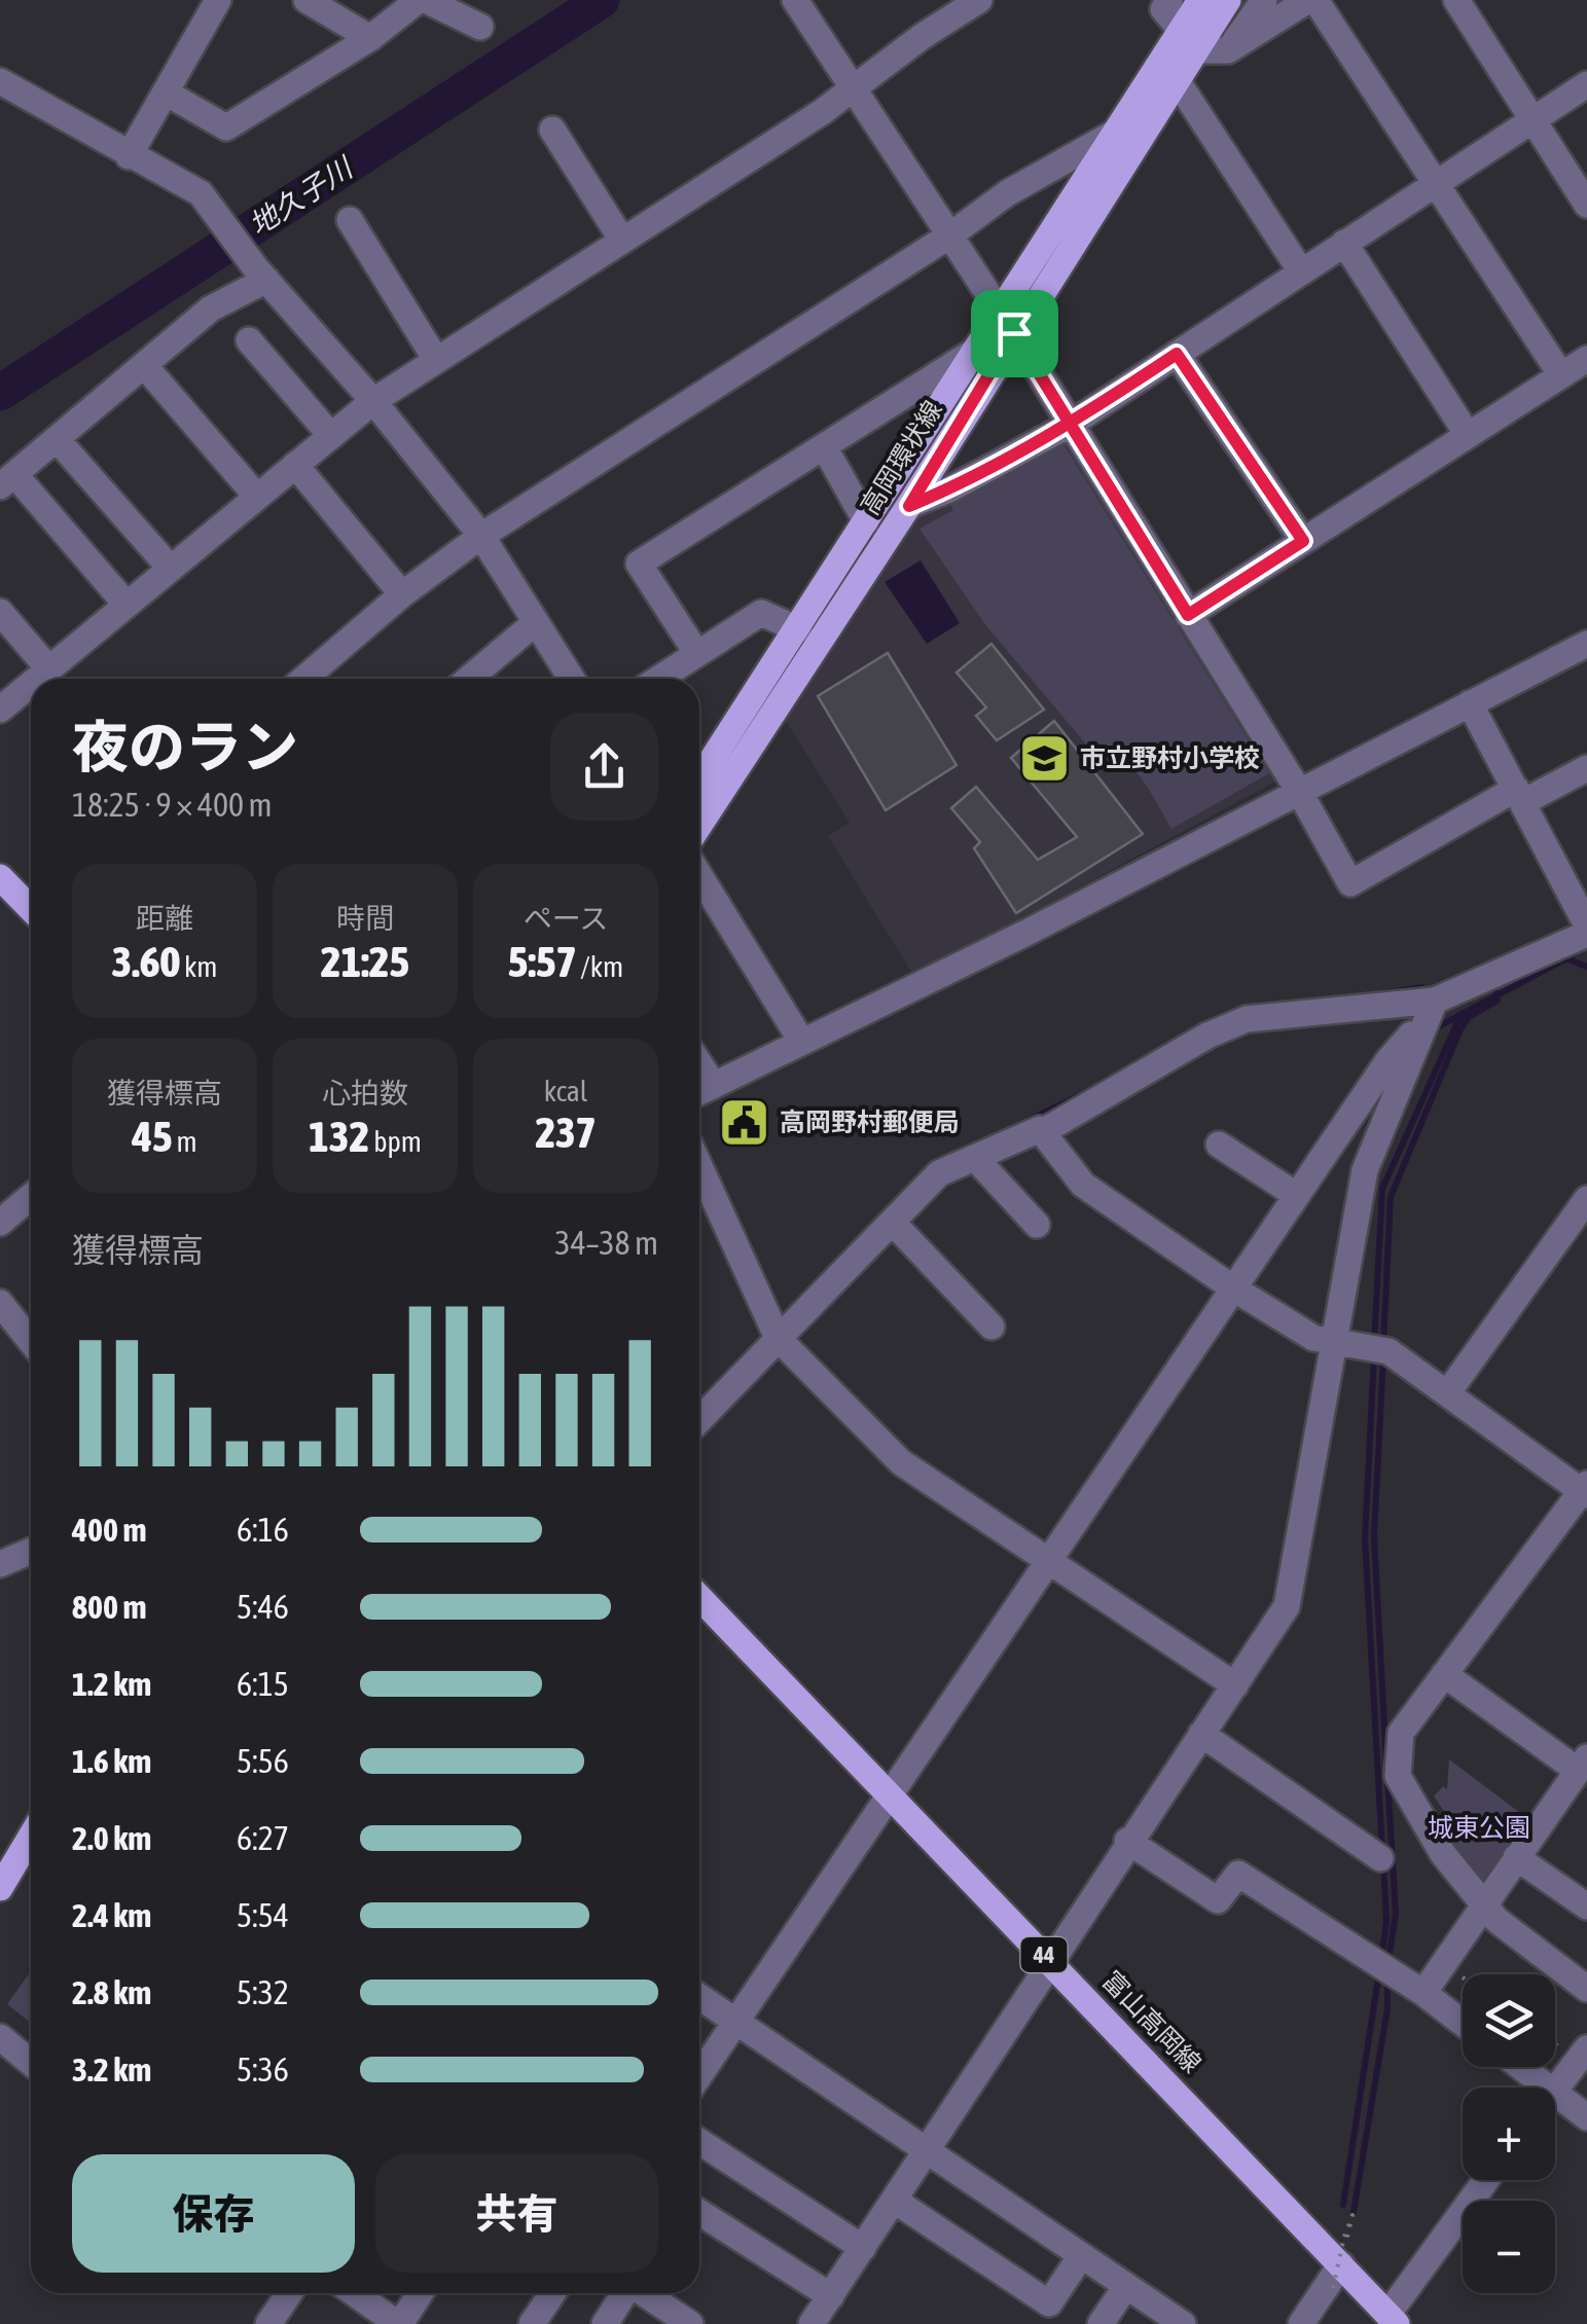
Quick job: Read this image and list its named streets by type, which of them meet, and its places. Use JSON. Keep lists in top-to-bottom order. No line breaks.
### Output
{"streets":{"main road":["高岡環状線","44","富山高岡線"]},"water":["地久子川"],"parks":["城東公園"],"places":{"school or university":["市立野村小学校"],"public building":["高岡野村郵便局"]},"page":{"heading":["夜のラン","18:25 · 9 × 400 m"],"stats":[["距離","3.60 km"],["時間","21:25"],["ペース","5:57 /km"],["獲得標高","45 m"],["心拍数","132 bpm"],["kcal","237"]],"chart":["獲得標高","34–38 m"],"list":[{"name":"400 m","note":"6:16"},{"name":"800 m","note":"5:46"},{"name":"1.2 km","note":"6:15"},{"name":"1.6 km","note":"5:56"},{"name":"2.0 km","note":"6:27"},{"name":"2.4 km","note":"5:54"},{"name":"2.8 km","note":"5:32"},{"name":"3.2 km","note":"5:36"}],"map_buttons":["+","−"],"buttons":["保存","共有"]}}
